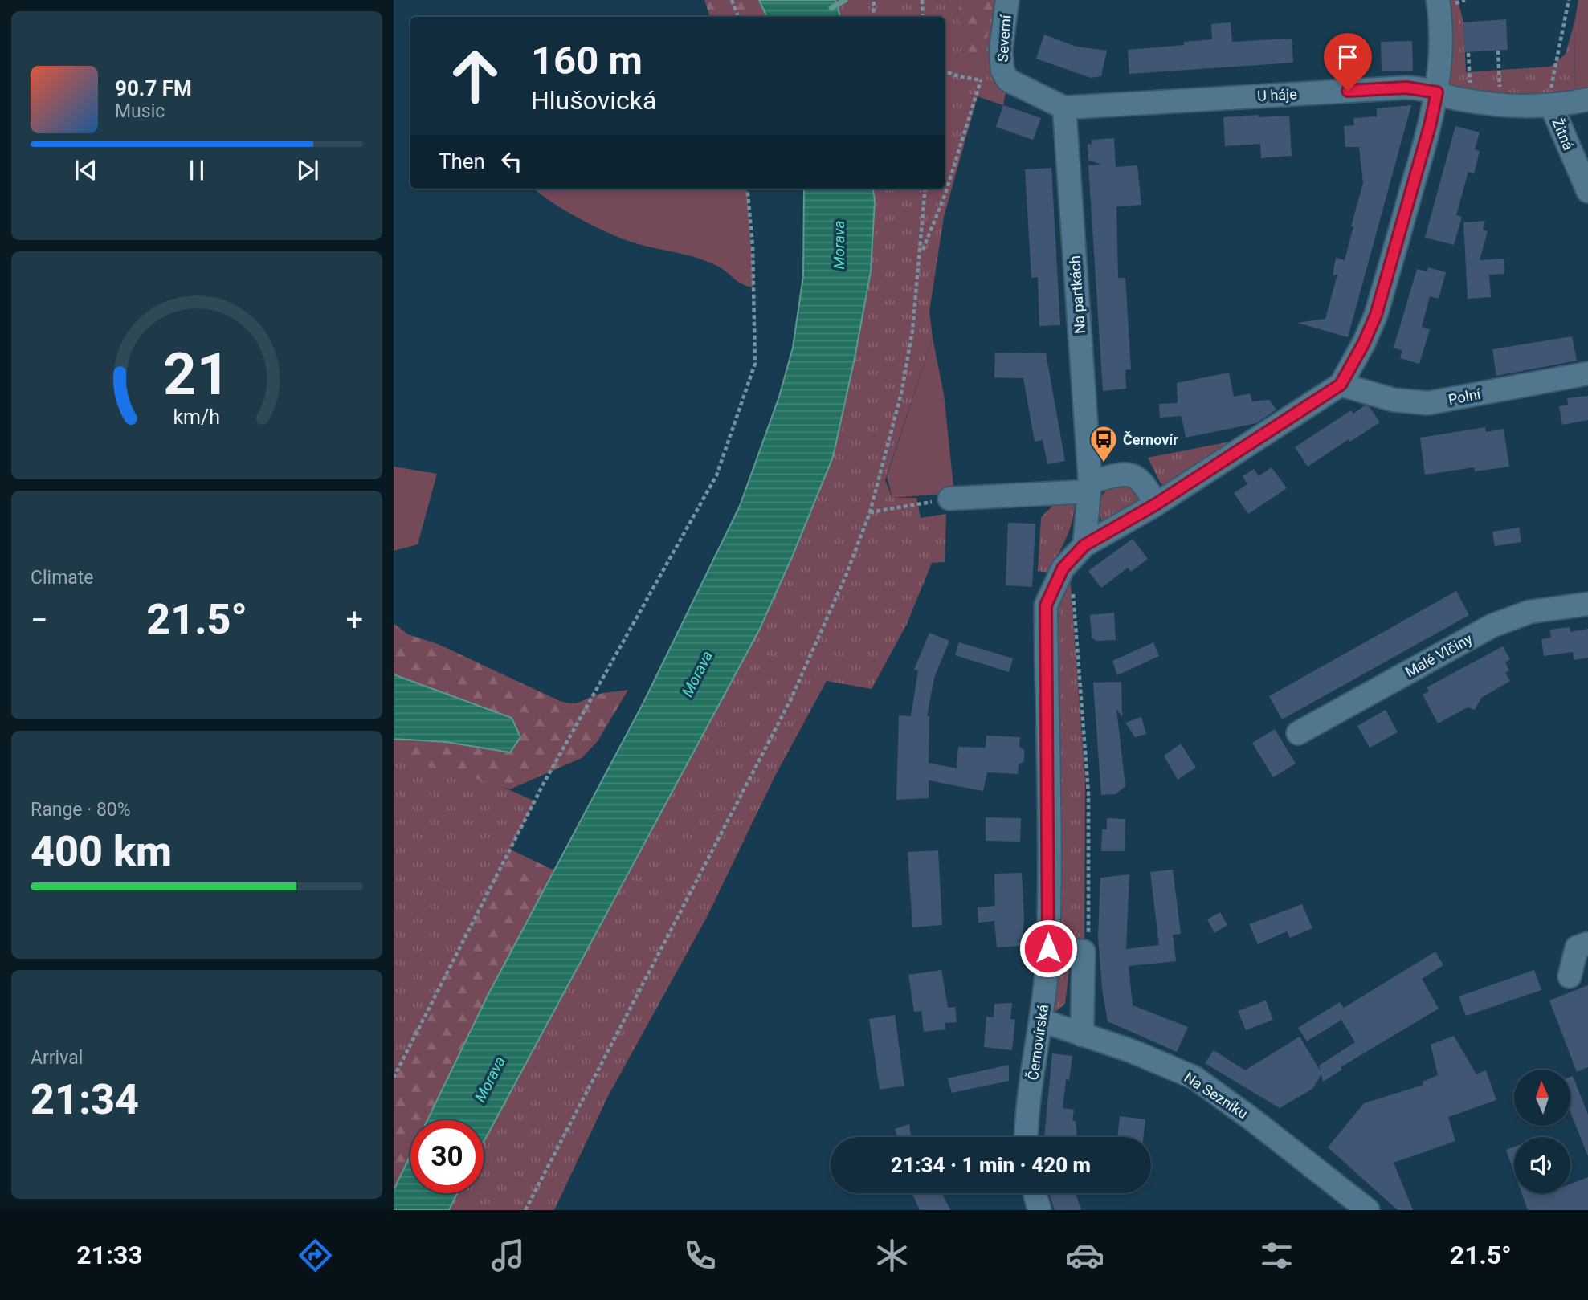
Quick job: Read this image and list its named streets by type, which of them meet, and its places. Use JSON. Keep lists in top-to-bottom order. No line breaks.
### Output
{"streets":{"street":["Severní","U háje","Žitná","Na partkách","Polní","Malé Vlčiny","Černovírská","Na Sezníku"]},"crossings":[["Severní","U háje"],["Severní","Na partkách"],["U háje","Žitná"],["U háje","Na partkách"],["Na partkách","Černovírská"],["Polní","Černovírská"],["Černovírská","Na Sezníku"]],"water":["Morava"],"places":{"bus stop":["Černovír"]},"north":"top","page":{"turn":["160 m","Hlušovická"],"song":["90.7 FM","Music"],"then":"Then","tile":["Climate",["Range · 80%","400 km"],["Arrival","21:34"]],"heat":["−","21.5°","+"],"limit":"30","trip":"21:34 · 1 min · 420 m","tabs":["21:33","21.5°"],"gauge":["21","km/h"]}}
